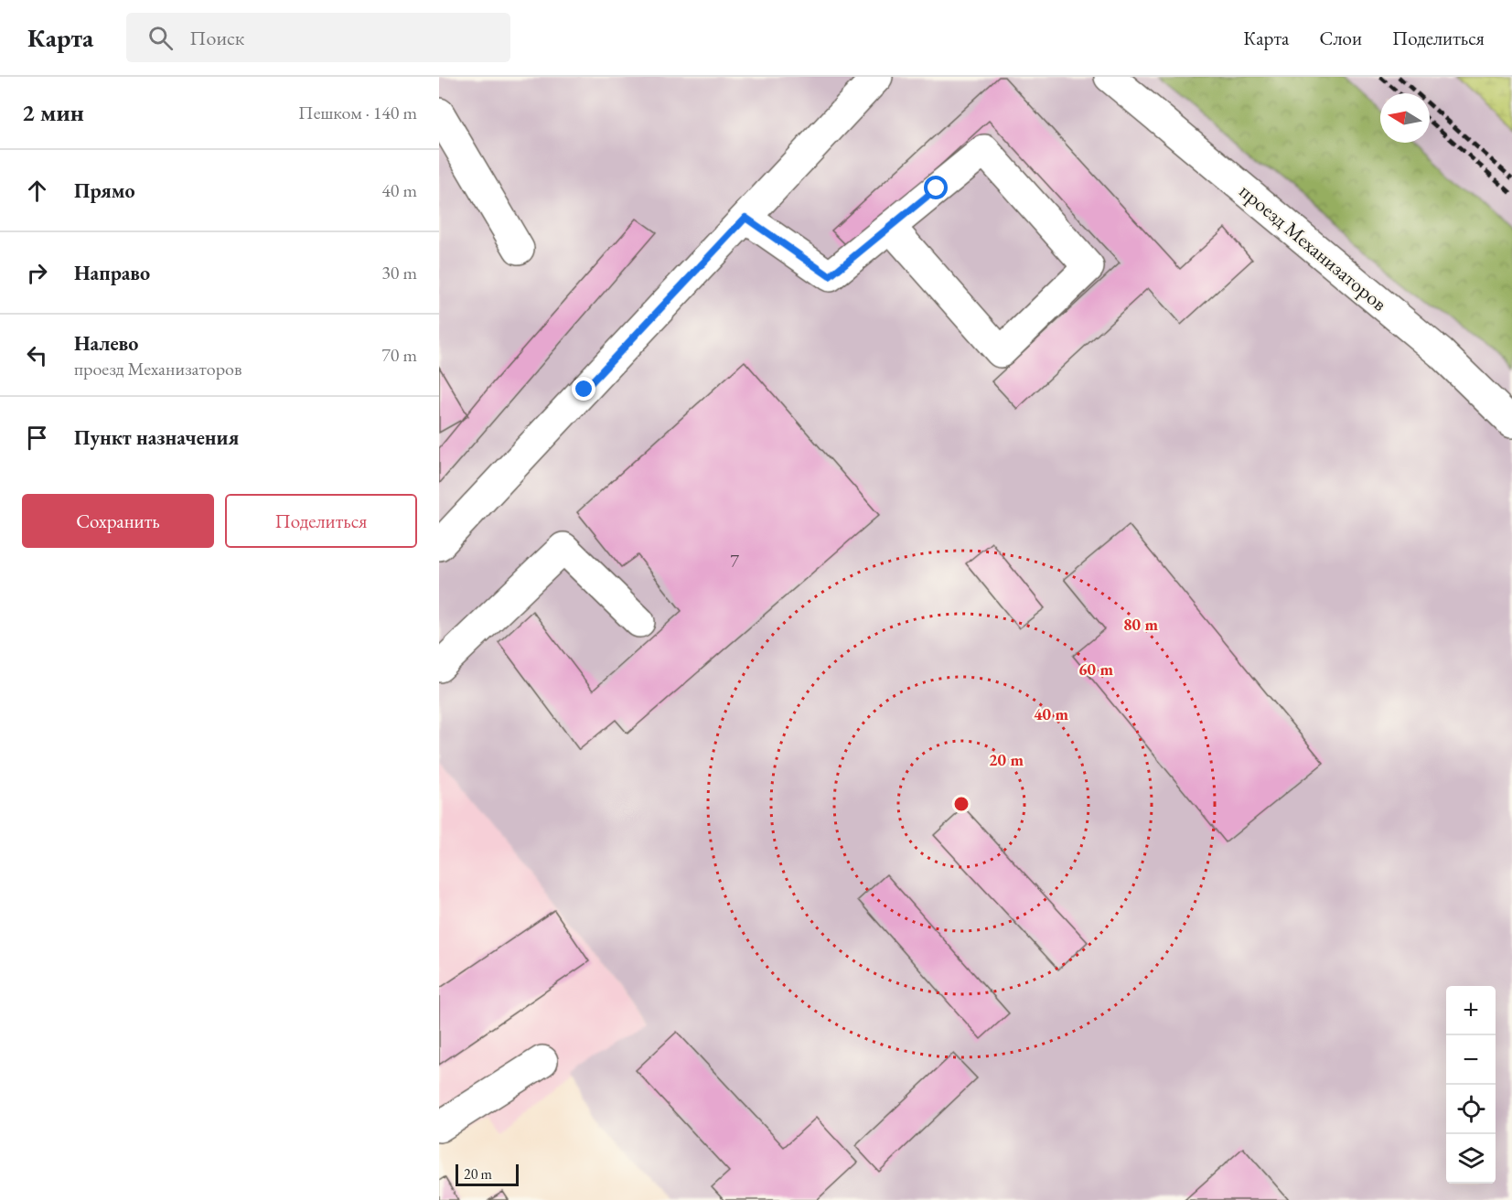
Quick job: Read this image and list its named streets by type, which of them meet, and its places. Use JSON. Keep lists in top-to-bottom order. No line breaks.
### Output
{"streets":{"street":["проезд Механизаторов"]},"house_numbers":["7"],"scale_bar":"20 m","north":"left","page":{"header":"Карта","search":"Поиск","nav":["Карта","Слои","Поделиться"],"heading":["2 мин","Пешком · 140 m"],"list":[["Прямо","40 m"],["Направо","30 m"],["Налево","проезд Механизаторов","70 m"],"Пункт назначения"],"buttons":["Сохранить","Поделиться"],"map_buttons":["+","−"],"scale":"20 m"},"rings":["80 m","60 m","40 m","20 m"]}
